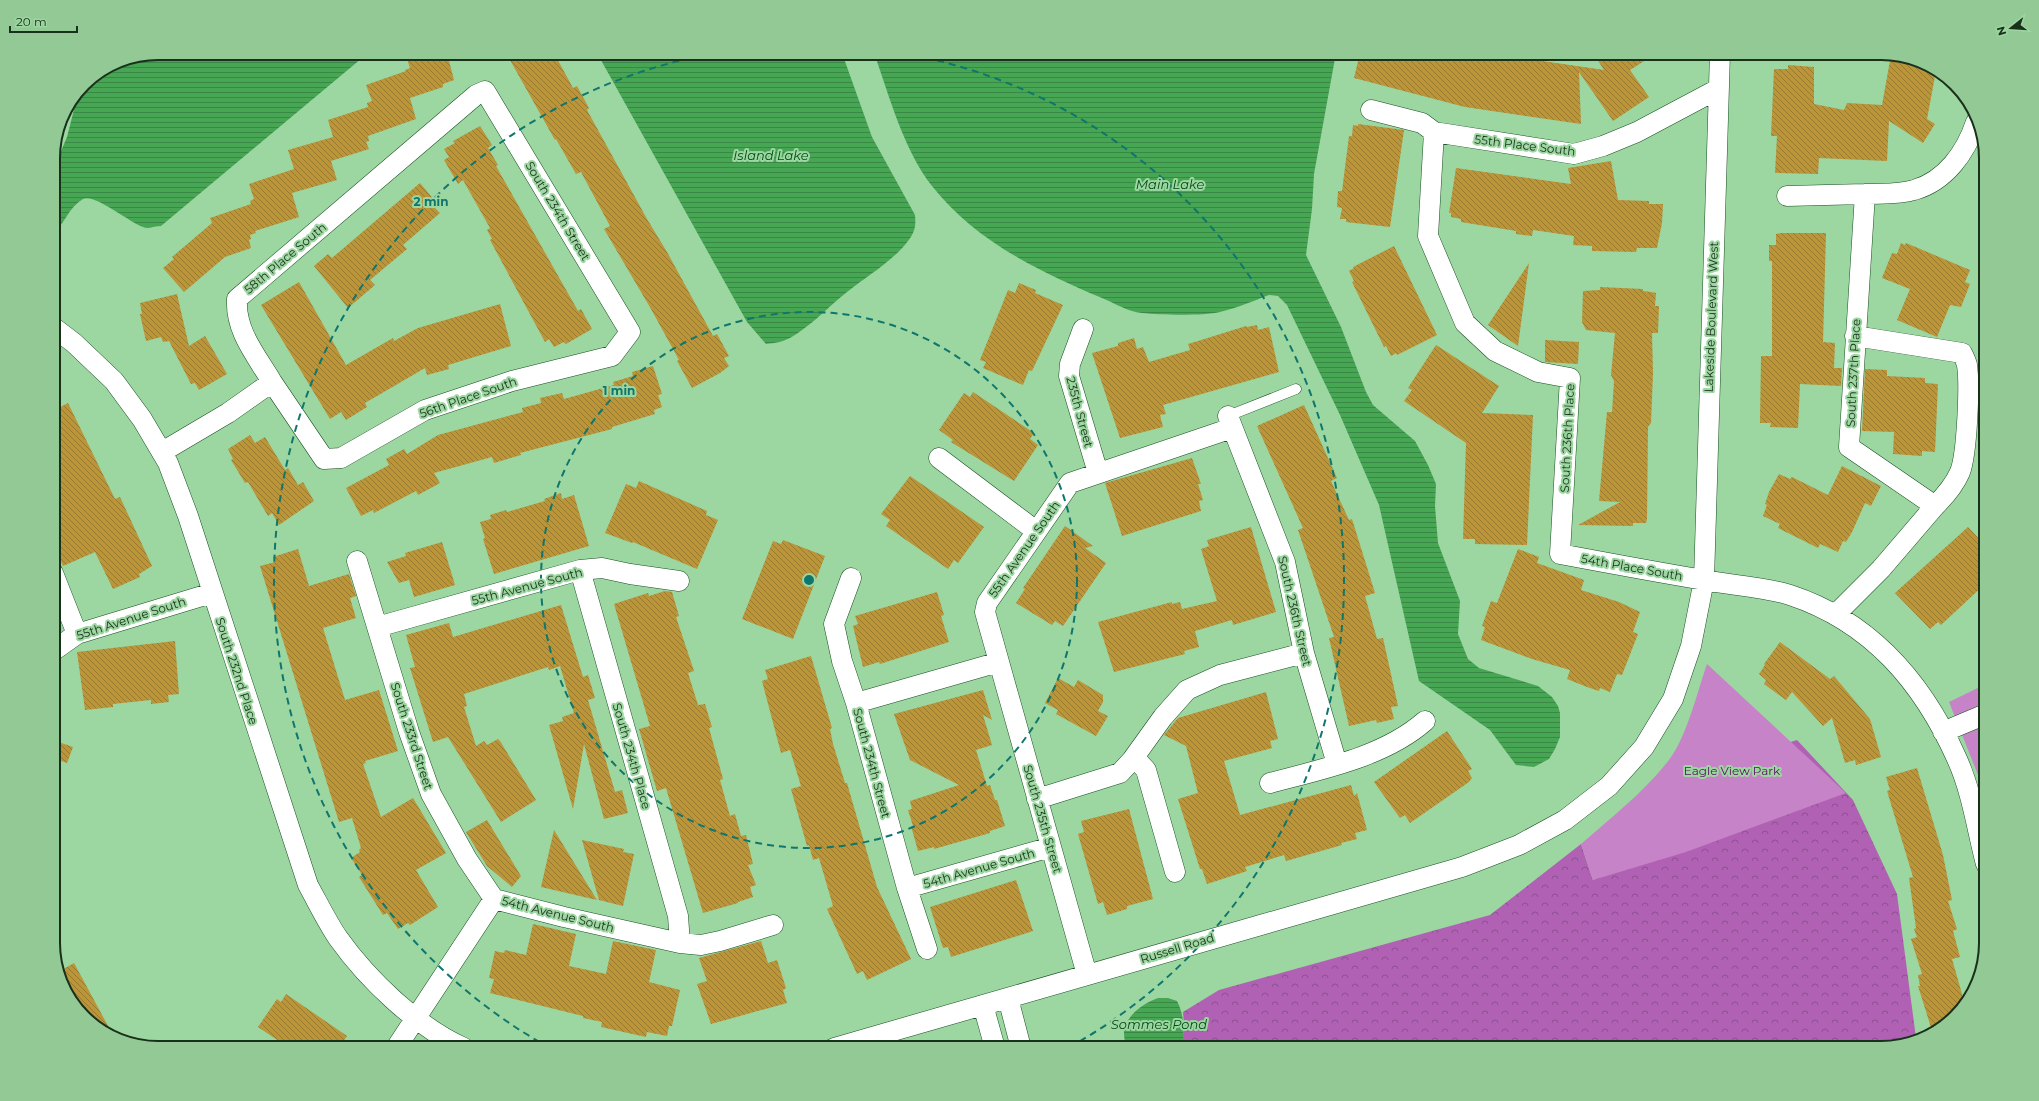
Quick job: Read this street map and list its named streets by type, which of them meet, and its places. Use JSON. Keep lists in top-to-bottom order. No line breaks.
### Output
{"streets":{"street":["55th Place South","South 234th Street","58th Place South","Lakeside Boulevard West","South 237th Place","56th Place South","235th Street","South 236th Place","55th Avenue South","54th Place South","South 236th Street","South 232nd Place","South 233rd Street","South 234th Place","South 235th Street","54th Avenue South","Russell Road"]},"crossings":[["55th Place South","Lakeside Boulevard West"],["55th Place South","South 236th Place"],["South 234th Street","58th Place South"],["South 234th Street","56th Place South"],["South 234th Street","54th Avenue South"],["58th Place South","56th Place South"],["Lakeside Boulevard West","54th Place South"],["Lakeside Boulevard West","Russell Road"],["235th Street","55th Avenue South"],["South 236th Place","54th Place South"],["55th Avenue South","South 236th Street"],["55th Avenue South","South 232nd Place"],["55th Avenue South","South 233rd Street"],["55th Avenue South","South 234th Place"],["55th Avenue South","South 235th Street"],["South 232nd Place","54th Avenue South"],["South 233rd Street","54th Avenue South"],["South 234th Place","54th Avenue South"],["South 235th Street","54th Avenue South"],["South 235th Street","Russell Road"]],"water":["Island Lake","Main Lake","Sommes Pond"],"parks":["Eagle View Park"],"scale_bar":"20 m","north":"left","rings":["2 min","1 min"]}
